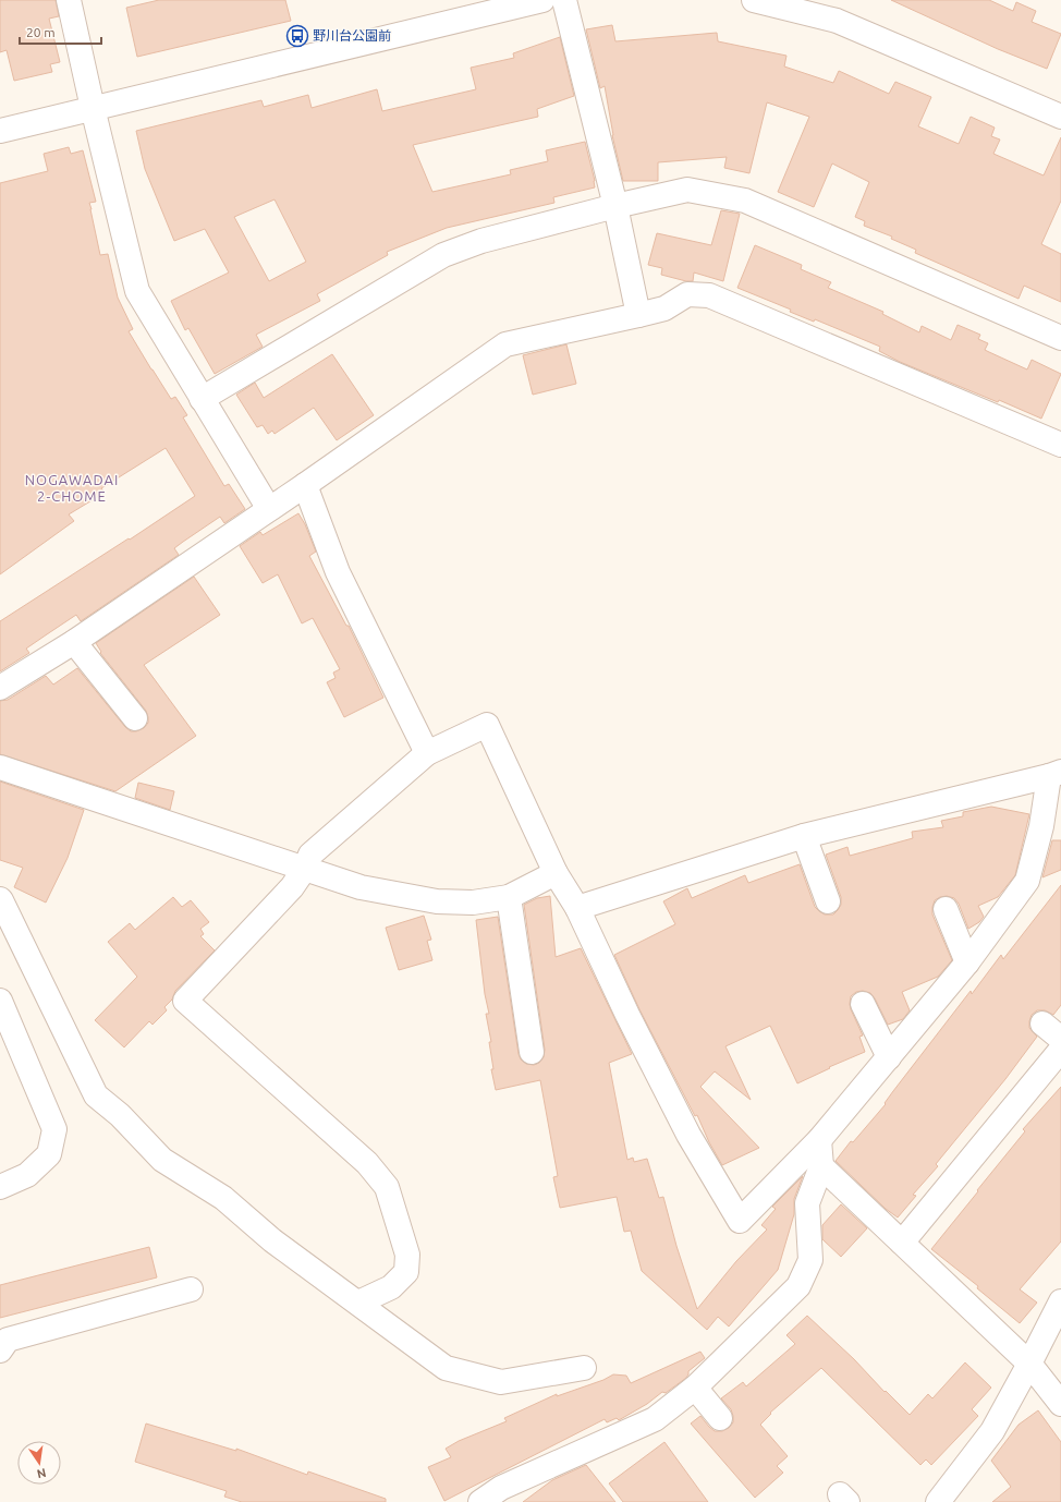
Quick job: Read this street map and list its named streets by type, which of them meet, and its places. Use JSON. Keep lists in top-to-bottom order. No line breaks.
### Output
{"districts":["NOGAWADAI 2-CHOME"],"places":{"bus stop":["野川台公園前"]},"scale_bar":"20 m","north":"bottom"}
